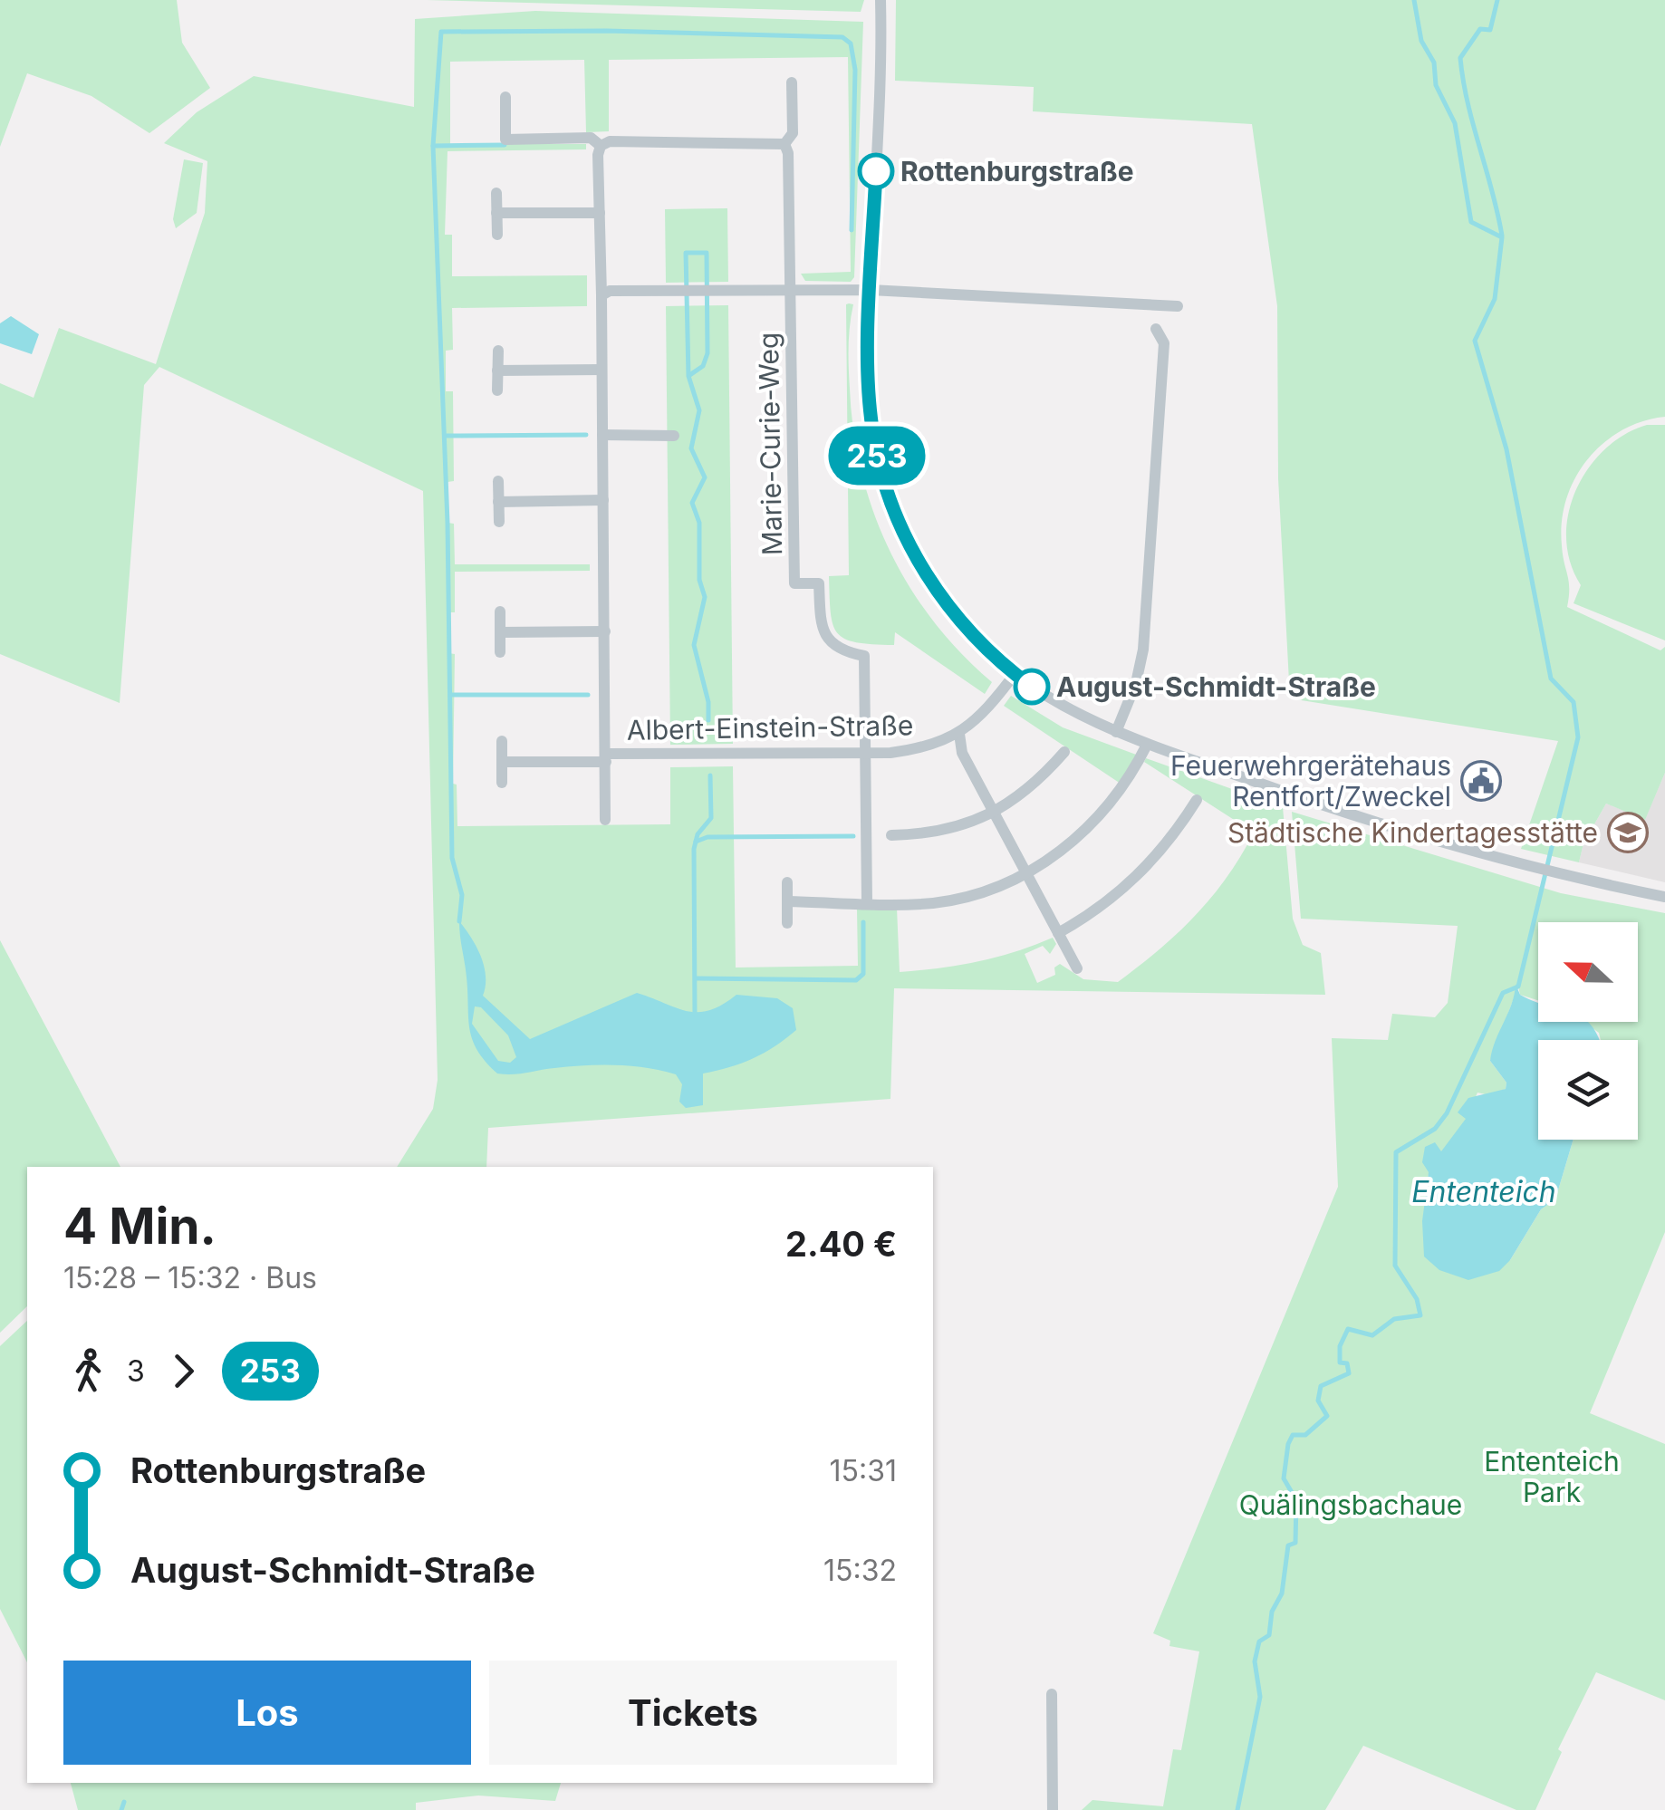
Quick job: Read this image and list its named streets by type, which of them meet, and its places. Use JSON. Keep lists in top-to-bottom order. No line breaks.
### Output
{"streets":{"street":["Marie-Curie-Weg","Albert-Einstein-Straße"]},"crossings":[["Marie-Curie-Weg","Albert-Einstein-Straße"]],"water":["Ententeich"],"parks":["Ententeich Park","Quälingsbachaue"],"places":{"other":["Rottenburgstraße","August-Schmidt-Straße"],"public building":["Feuerwehrgerätehaus Rentfort/Zweckel"],"school or university":["Städtische Kindertagesstätte"]},"lines":["bus line 253"],"north":"left","page":{"on_map":"253","heading":["4 Min.","15:28 – 15:32 · Bus","2.40 €"],"legs":["3","253"],"list":[{"name":"Rottenburgstraße","value":"15:31"},{"name":"August-Schmidt-Straße","value":"15:32"}],"buttons":["Los","Tickets"]}}
